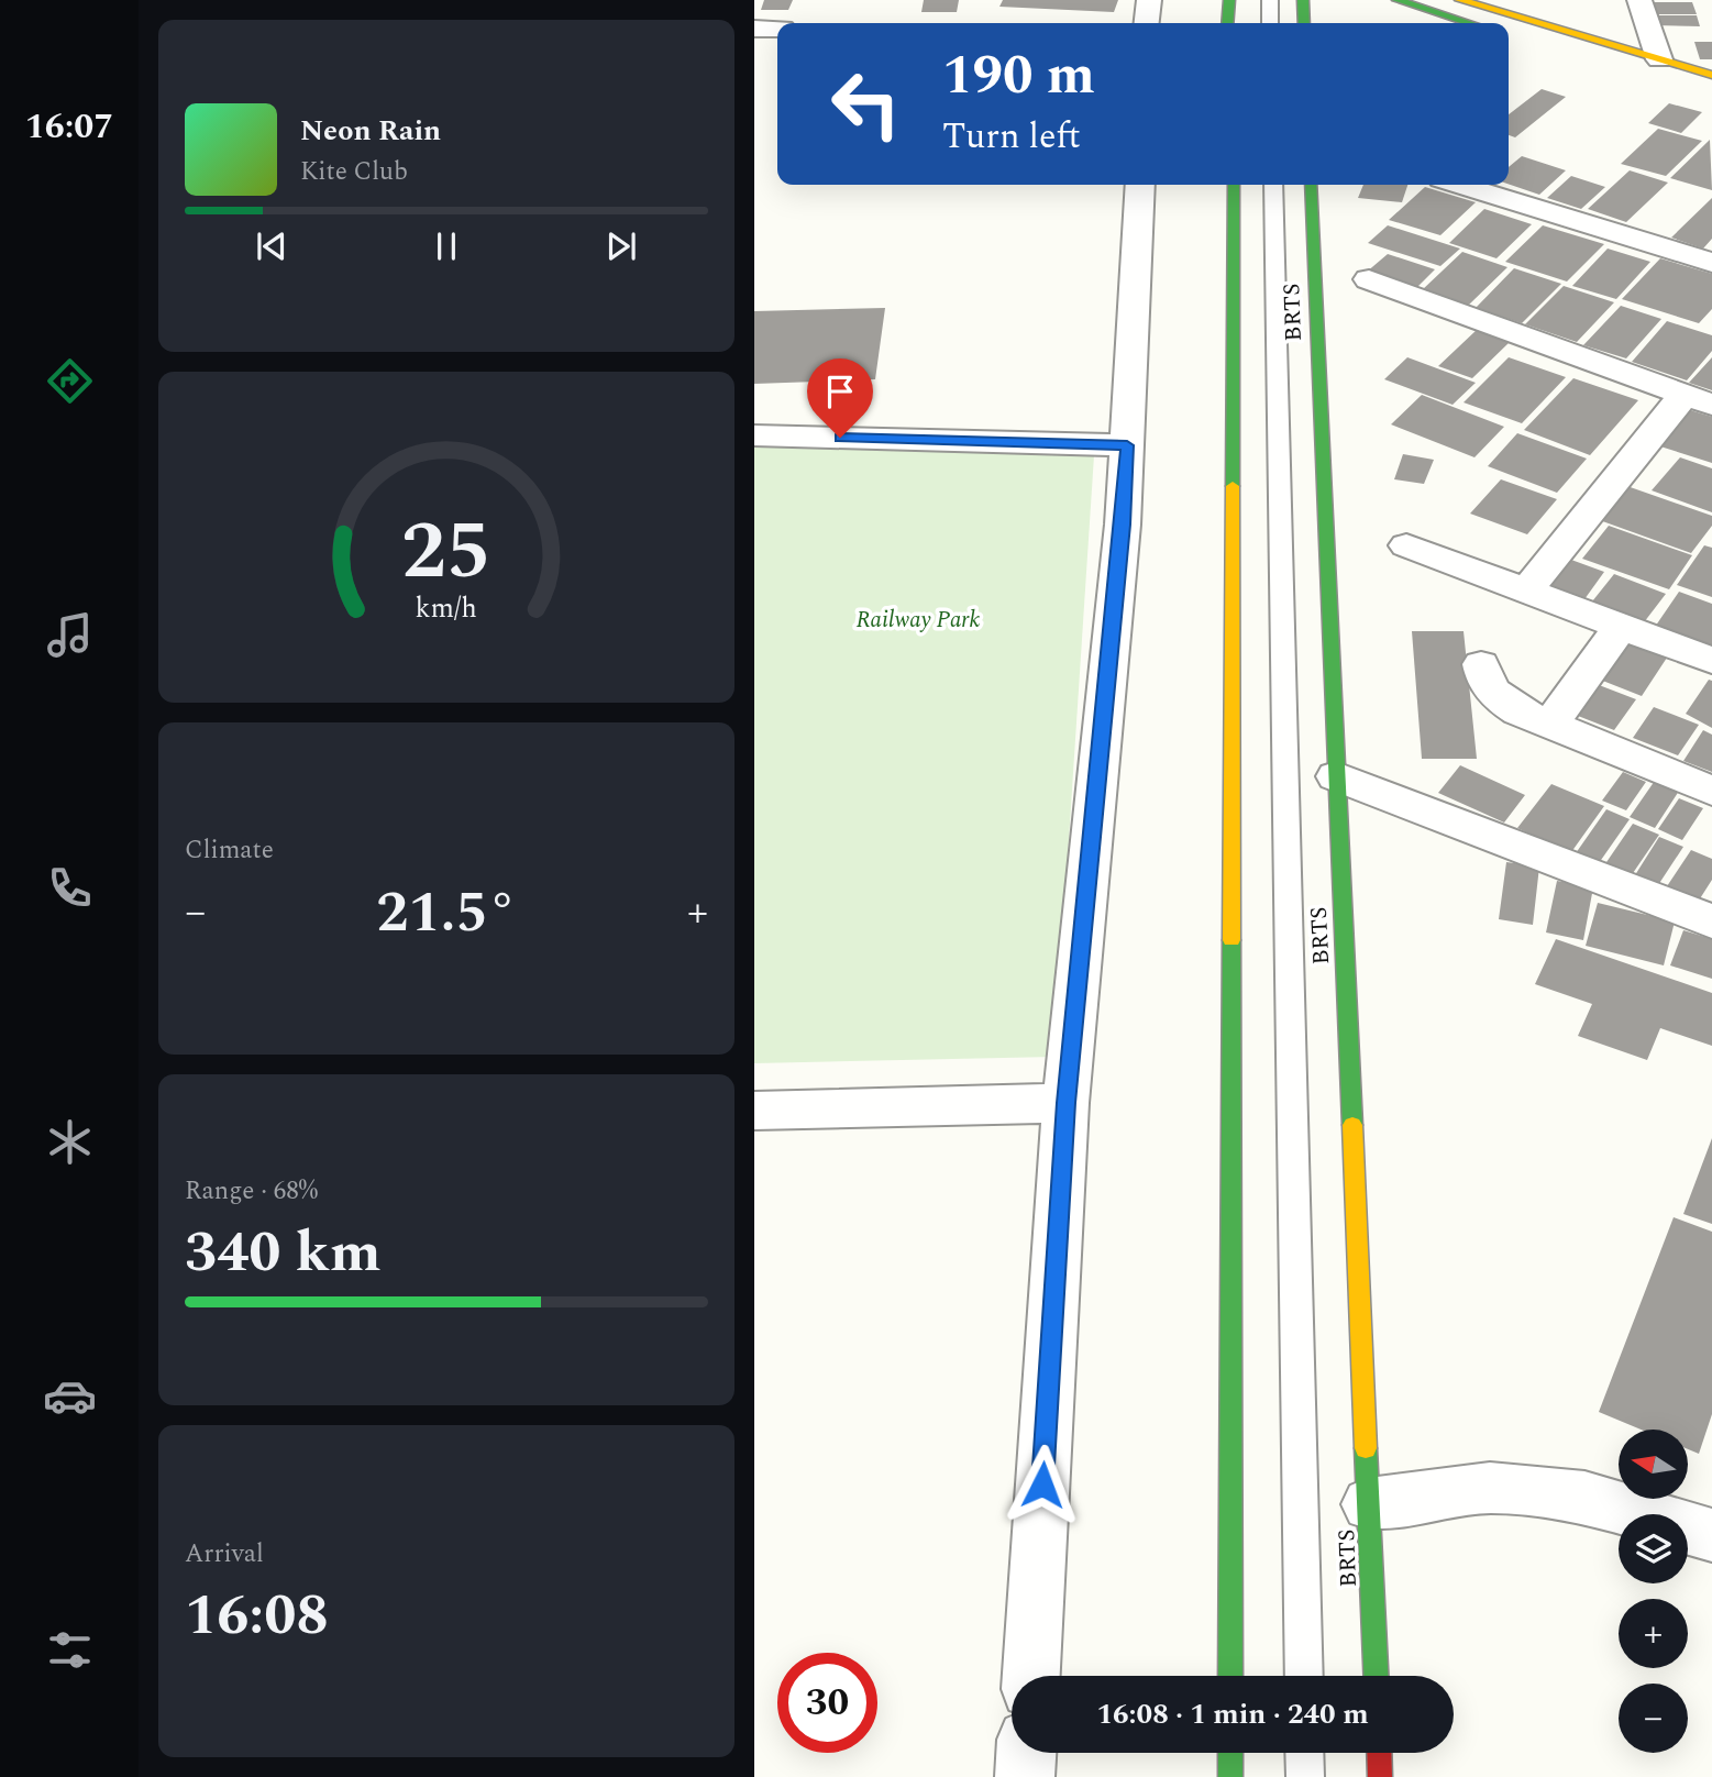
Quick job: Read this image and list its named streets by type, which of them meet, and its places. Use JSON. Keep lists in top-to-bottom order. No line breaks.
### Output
{"streets":{"main road":["BRTS"]},"parks":["Railway Park"],"north":"left","page":{"tabs":"16:07","turn":["190 m","Turn left"],"song":["Neon Rain","Kite Club"],"tile":["Climate",["Range · 68%","340 km"],["Arrival","16:08"]],"heat":["−","21.5°","+"],"map_buttons":["+","−"],"limit":"30","trip":"16:08 · 1 min · 240 m","gauge":["25","km/h"]}}
